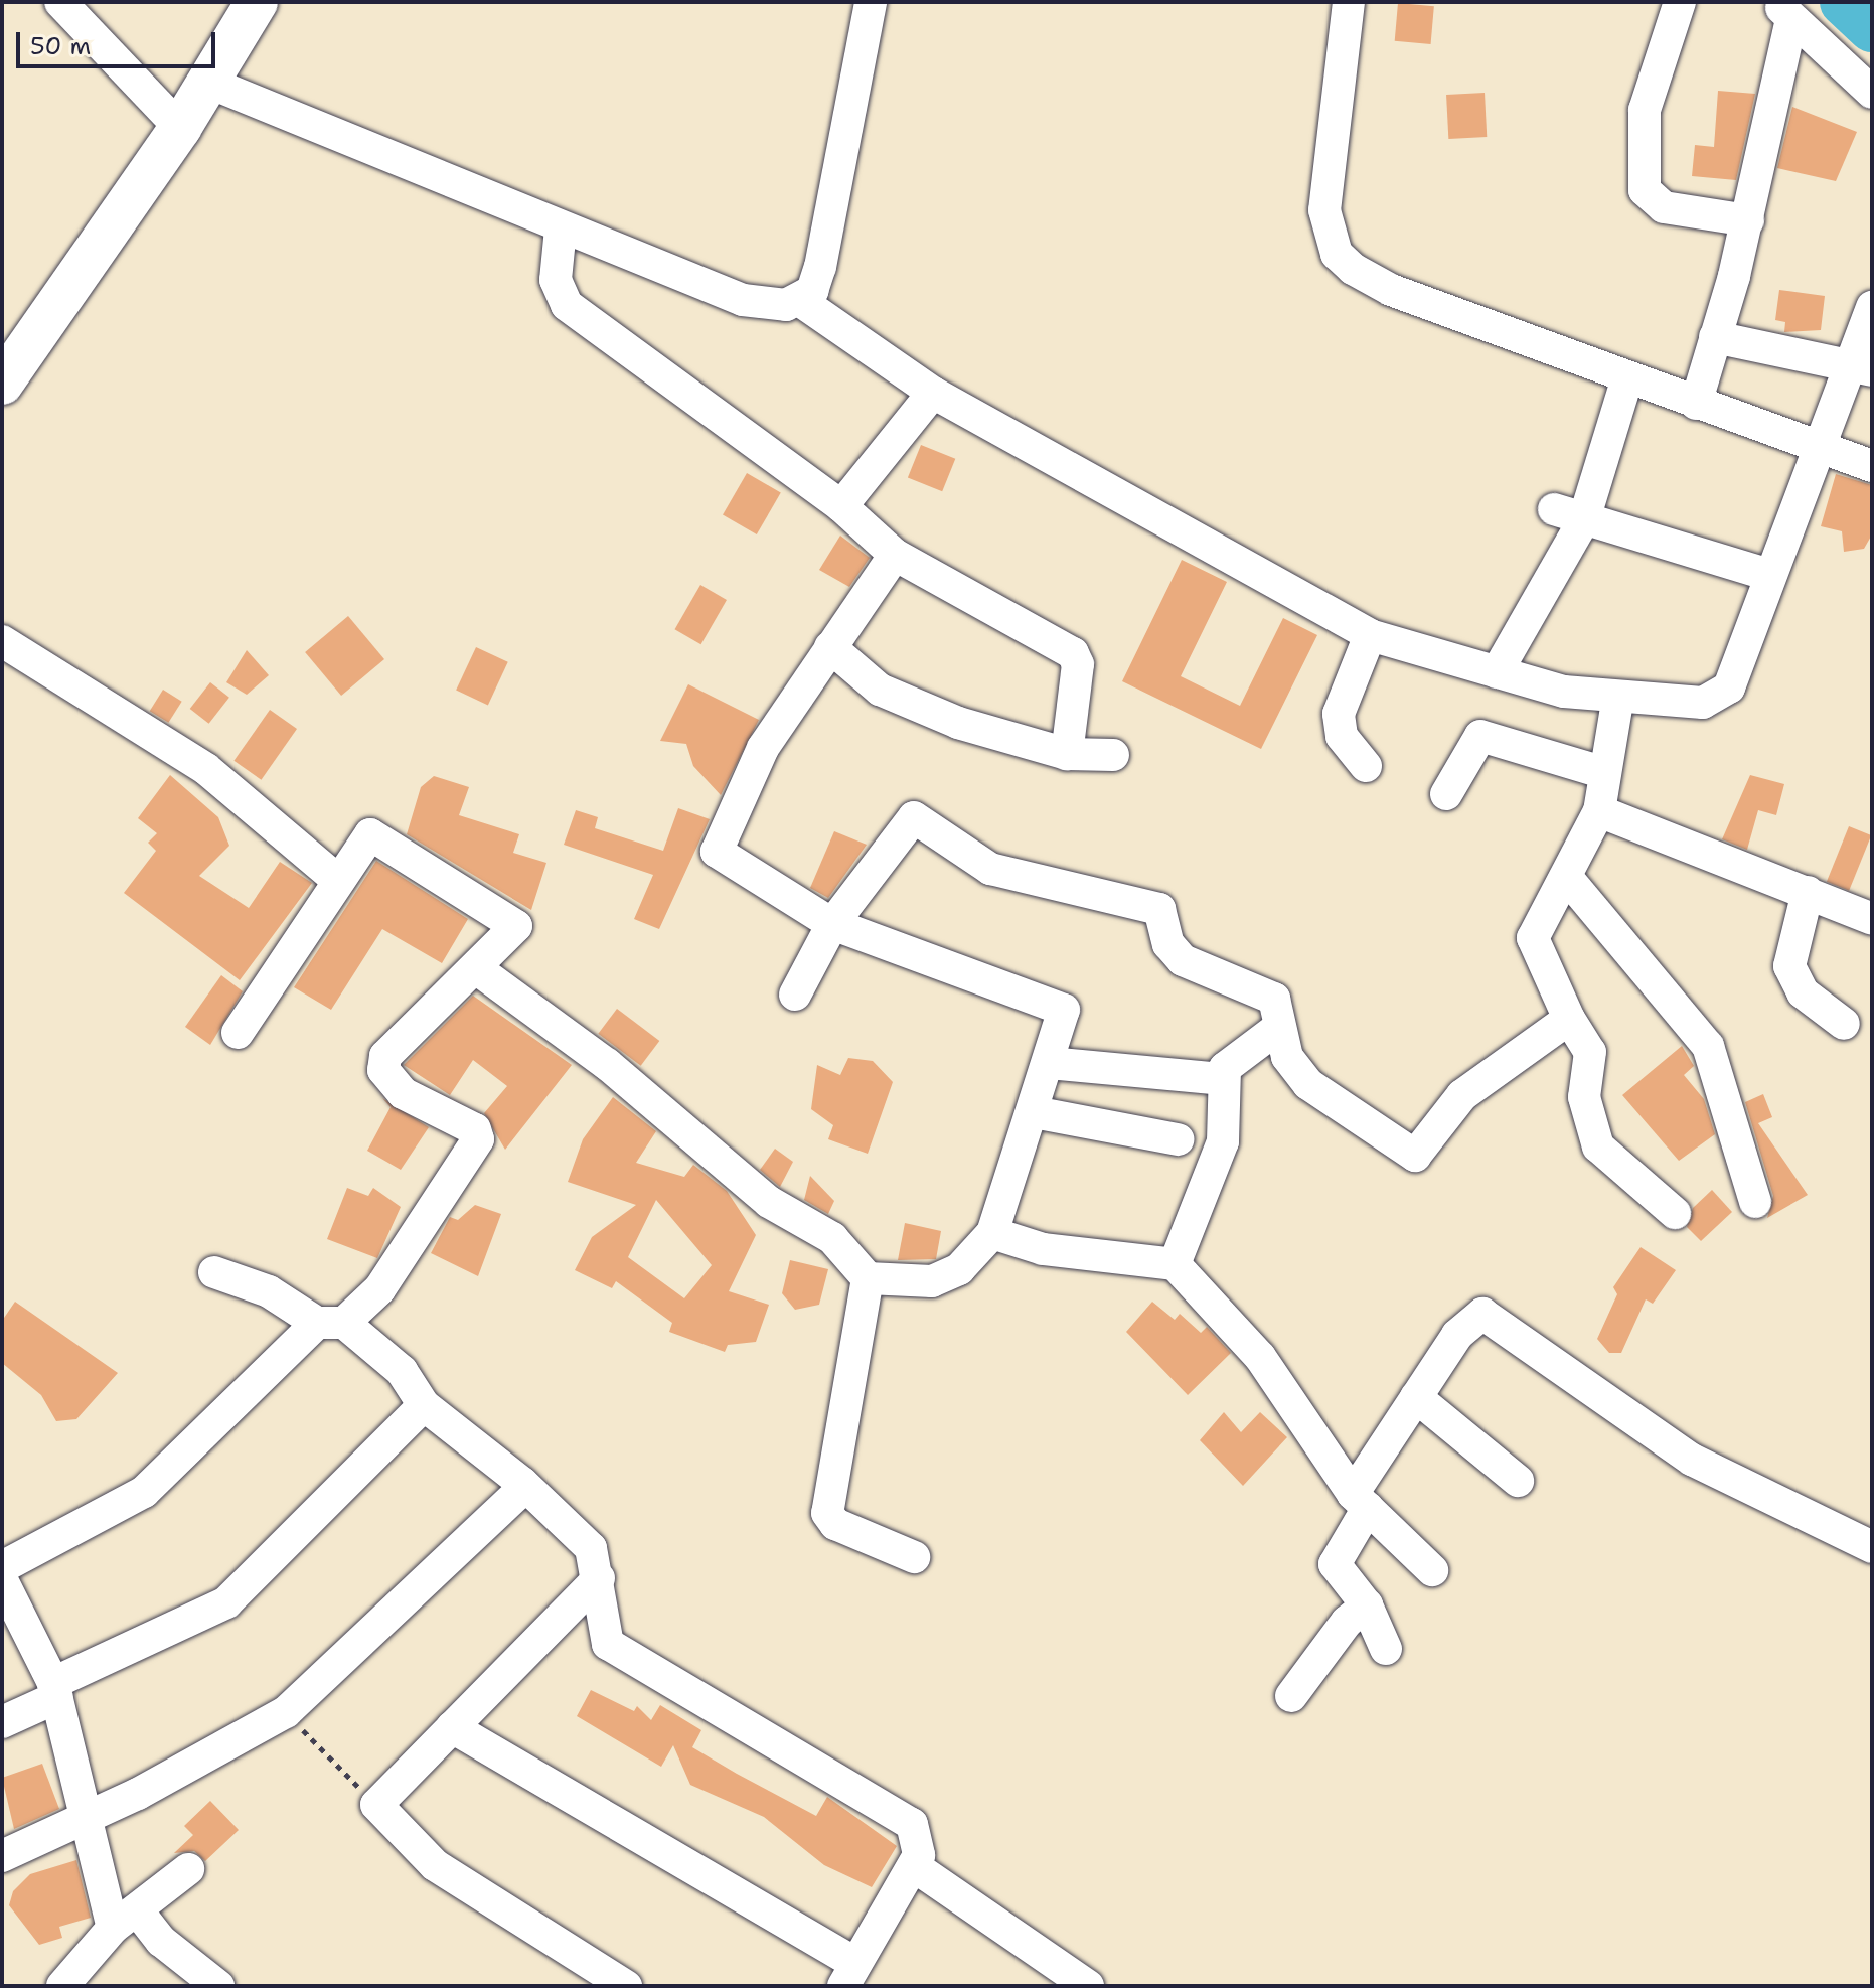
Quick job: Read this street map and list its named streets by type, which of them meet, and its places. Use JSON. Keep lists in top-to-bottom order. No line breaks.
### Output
{"scale_bar":"50 m"}
